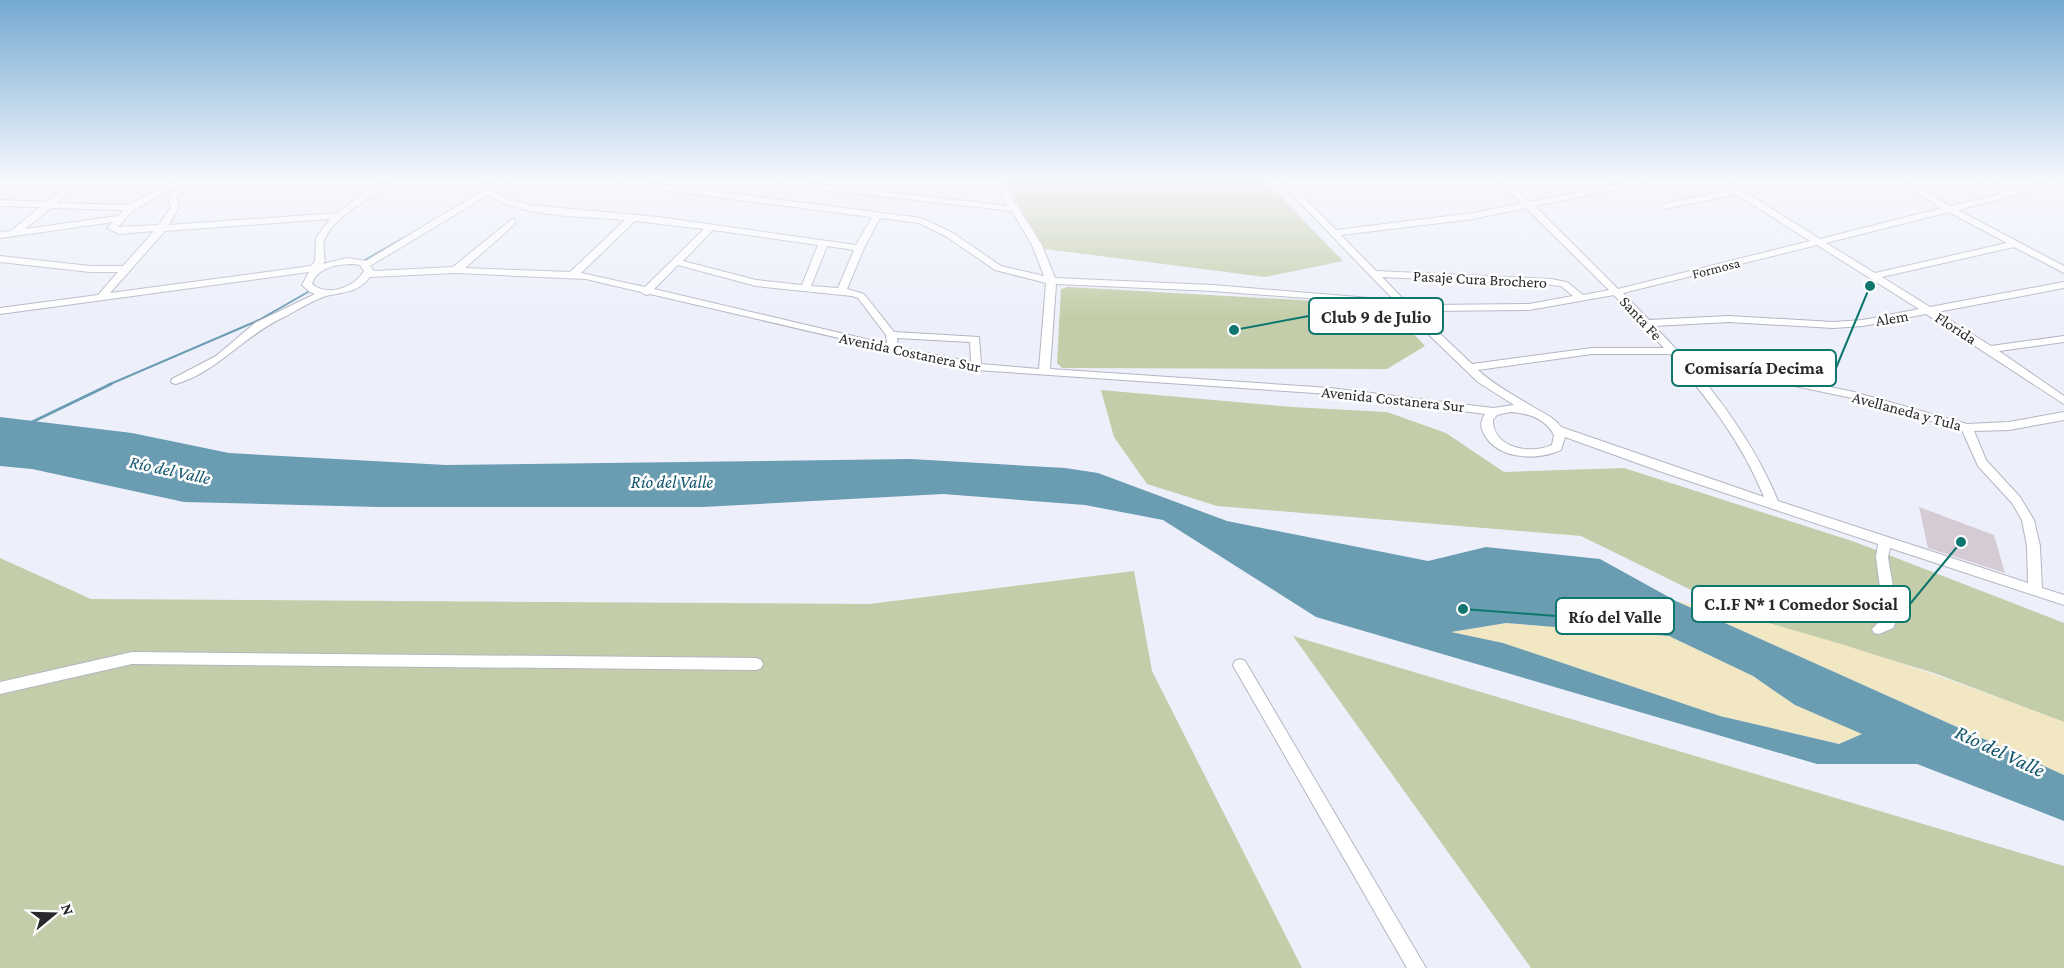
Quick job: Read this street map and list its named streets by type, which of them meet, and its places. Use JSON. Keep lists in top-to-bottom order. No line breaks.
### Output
{"streets":{"street":["Formosa","Pasaje Cura Brochero","Santa Fe","Alem","Florida","Avenida Costanera Sur","Avellaneda y Tula"]},"crossings":[["Formosa","Pasaje Cura Brochero"],["Formosa","Santa Fe"],["Formosa","Florida"],["Santa Fe","Alem"],["Santa Fe","Avellaneda y Tula"],["Alem","Florida"]],"water":["Río del Valle"],"places":["Comisaría Decima","Club 9 de Julio","C.I.F N* 1 Comedor Social","Río del Valle"],"north":"right"}
